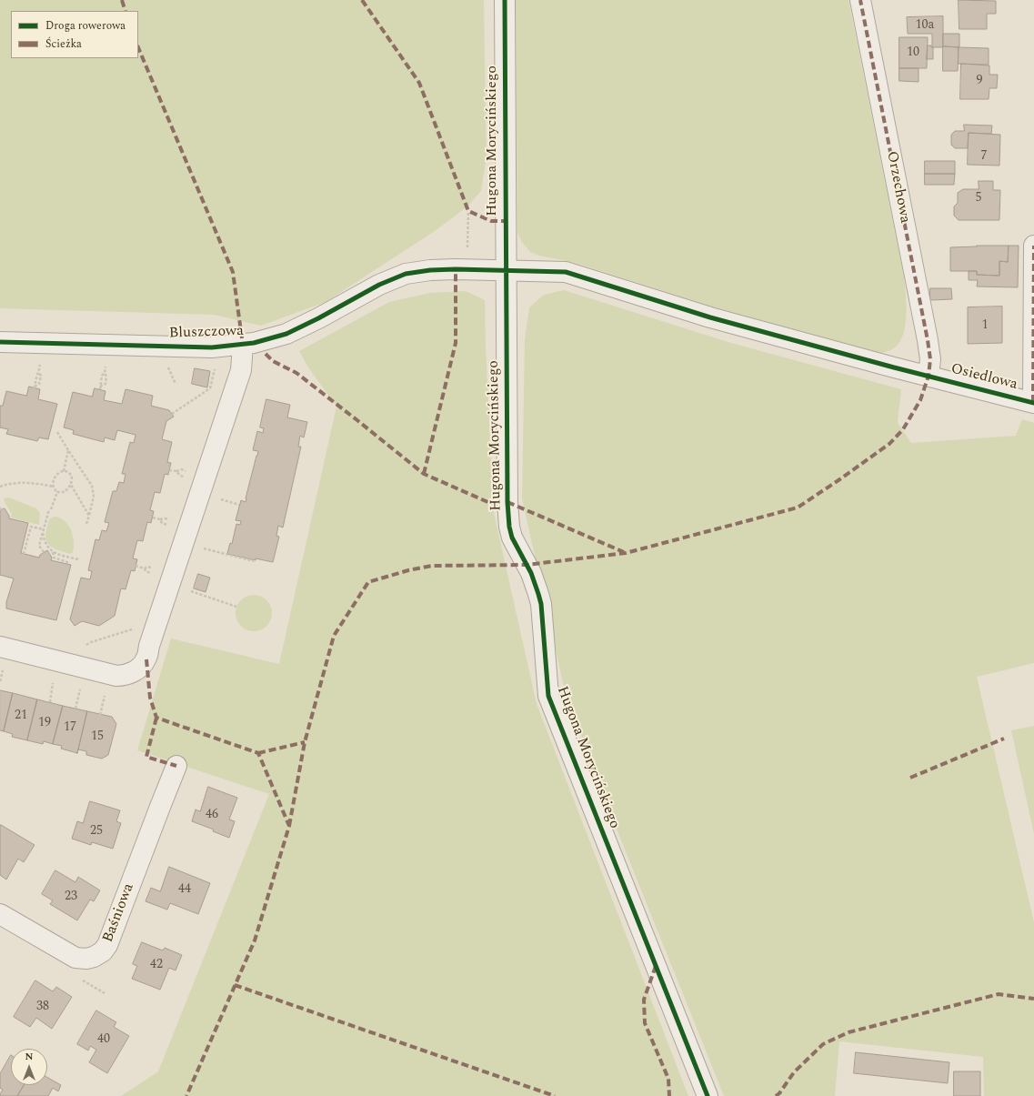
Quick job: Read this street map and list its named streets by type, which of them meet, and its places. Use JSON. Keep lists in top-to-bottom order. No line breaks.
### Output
{"streets":{"street":["Hugona Morycińskiego","Orzechowa","Bluszczowa","Osiedlowa","Baśniowa"]},"crossings":[["Hugona Morycińskiego","Bluszczowa"],["Hugona Morycińskiego","Osiedlowa"],["Orzechowa","Osiedlowa"],["Bluszczowa","Osiedlowa"]],"house_numbers":["10a","10","9","7","5","1","21","19","17","15","46","25","44","23","42","38","40"],"legend":["Droga rowerowa","Ścieżka"],"north":"top"}
